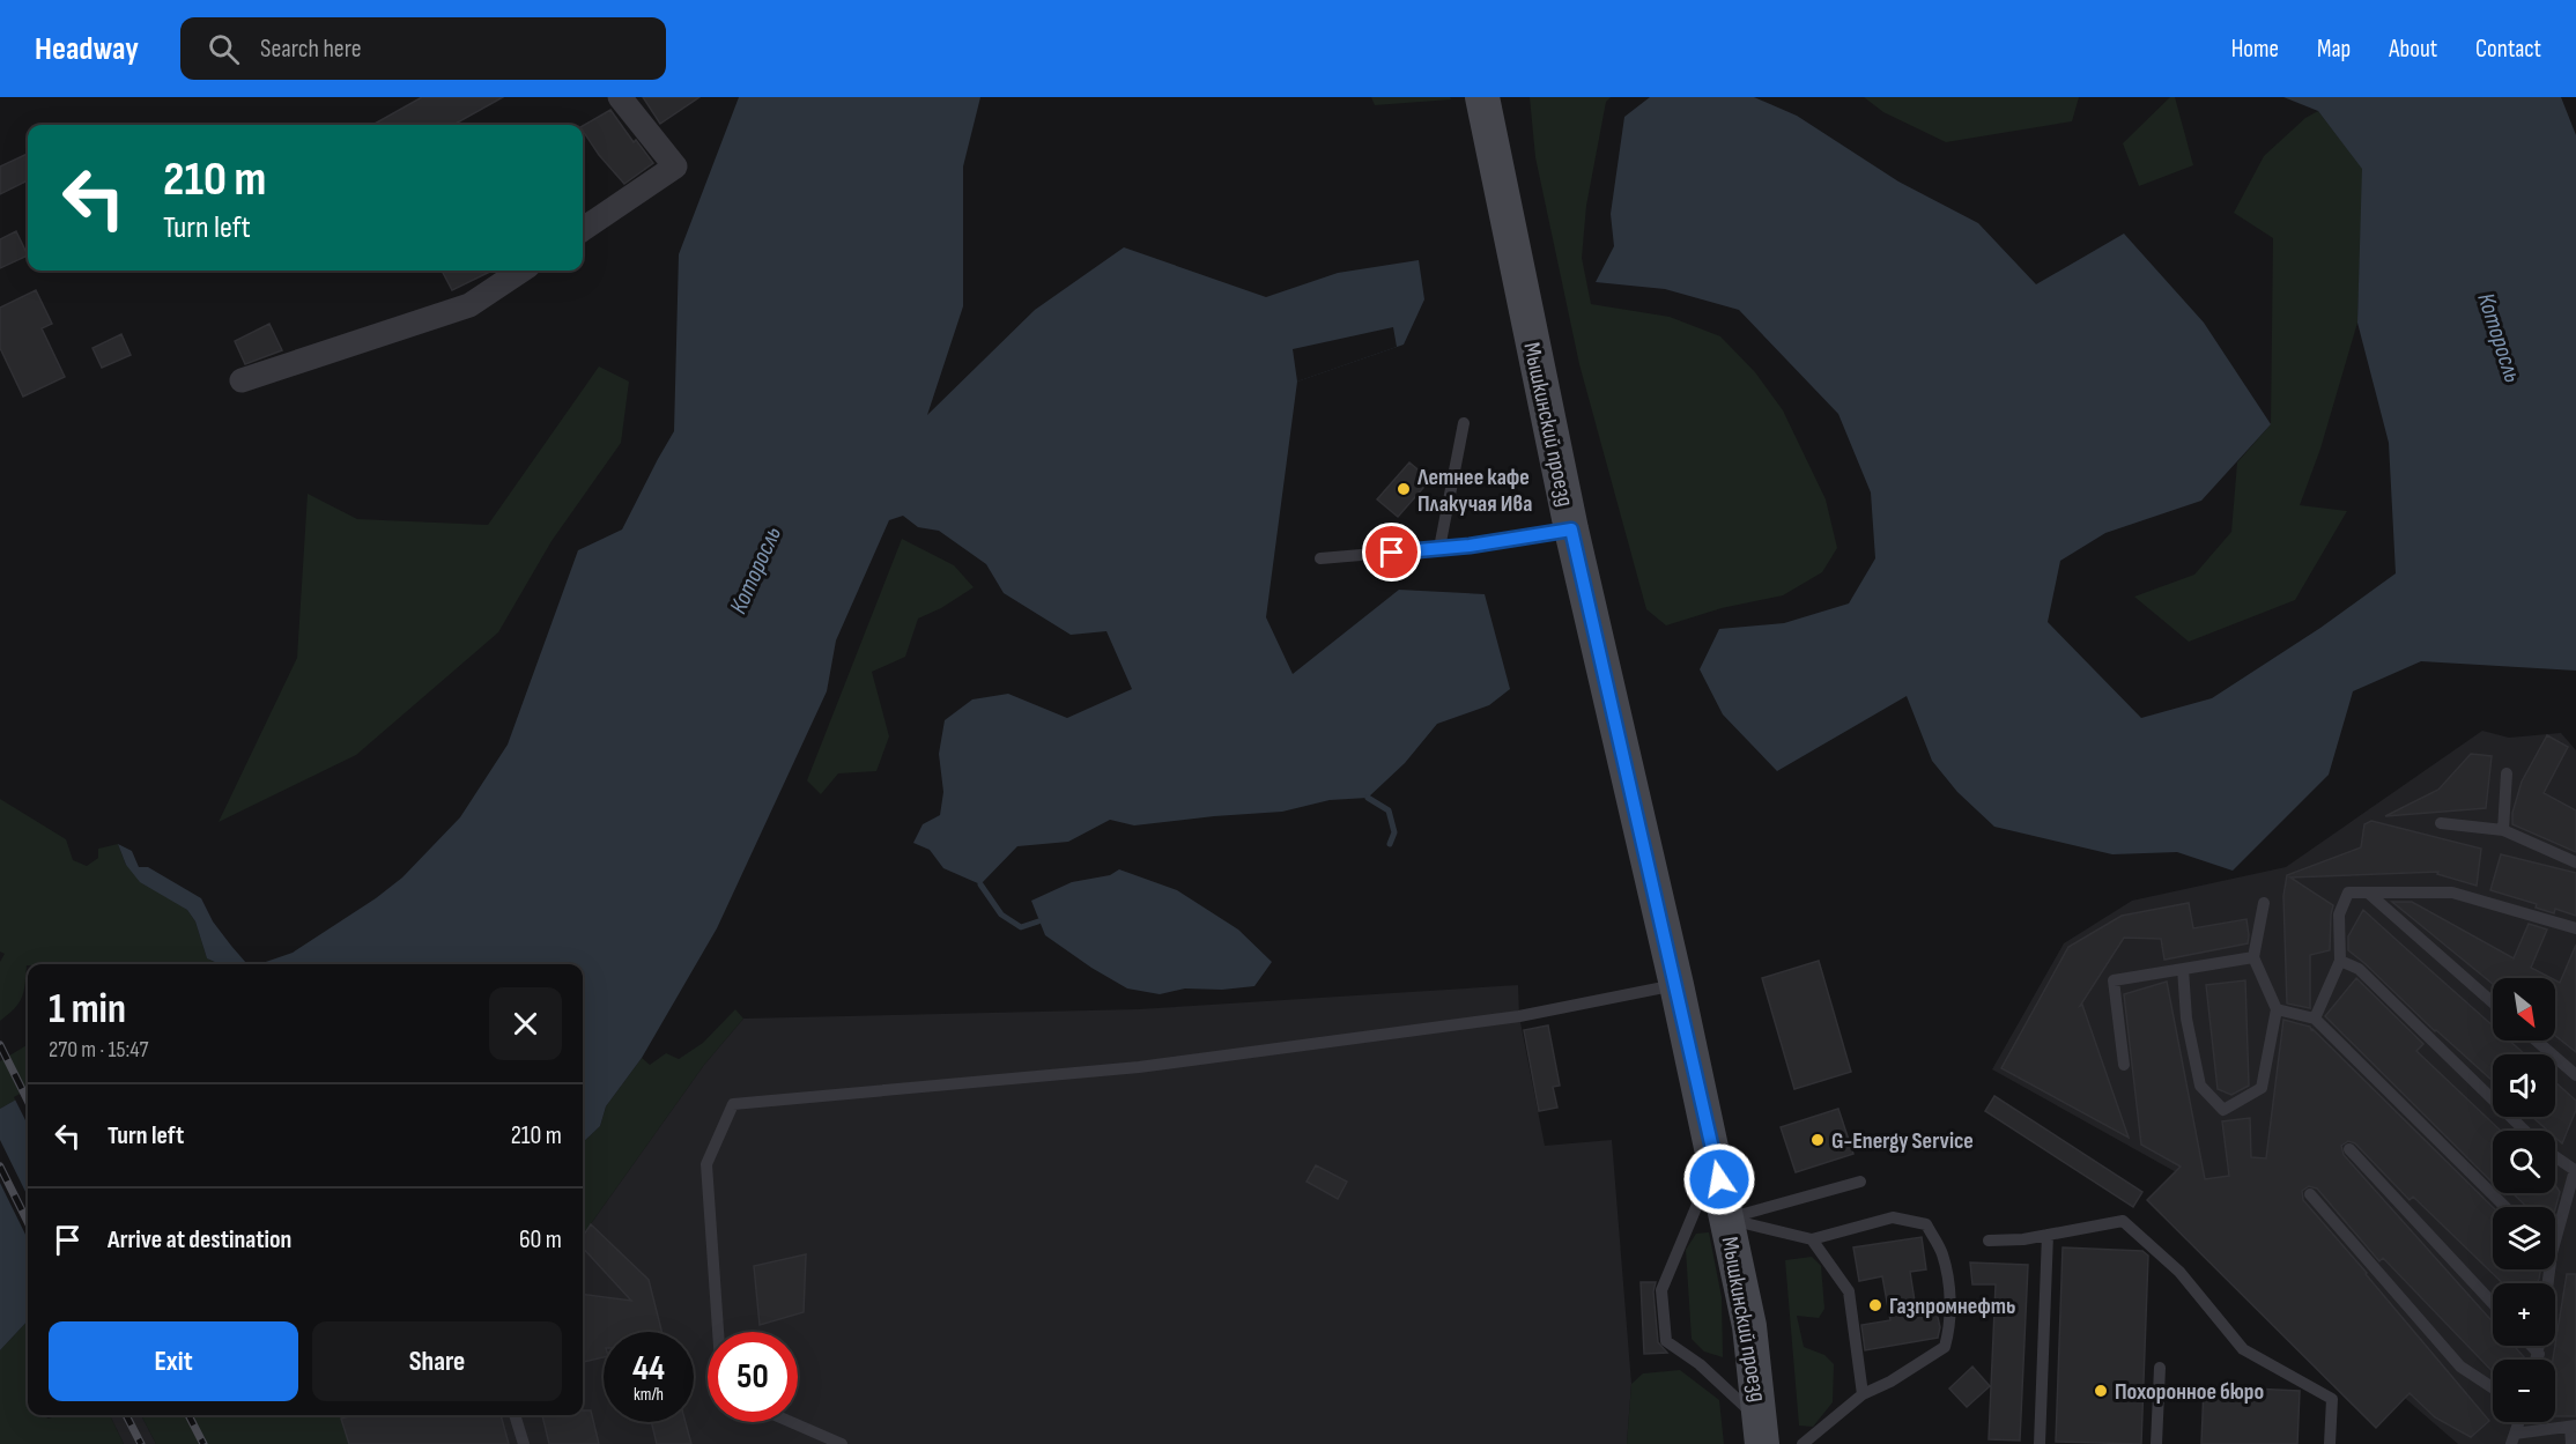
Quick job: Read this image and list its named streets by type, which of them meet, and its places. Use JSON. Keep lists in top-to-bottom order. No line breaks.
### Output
{"streets":{"main road":["Мышкинский проезд"]},"water":["Которосль"],"places":["Летнее кафе Плакучая Ива","G-Energy Service","Газпромнефть","Похоронное бюро"],"north":"bottom right","page":{"header":"Headway","search":"Search here","nav":["Home","Map","About","Contact"],"turn":["210 m","Turn left"],"heading":["1 min","270 m · 15:47"],"map_buttons":["+","−"],"list":[{"name":"Turn left","value":"210 m"},{"name":"Arrive at destination","value":"60 m"}],"buttons":["Exit","Share"],"speed":"44 km/h","limit":"50"}}
